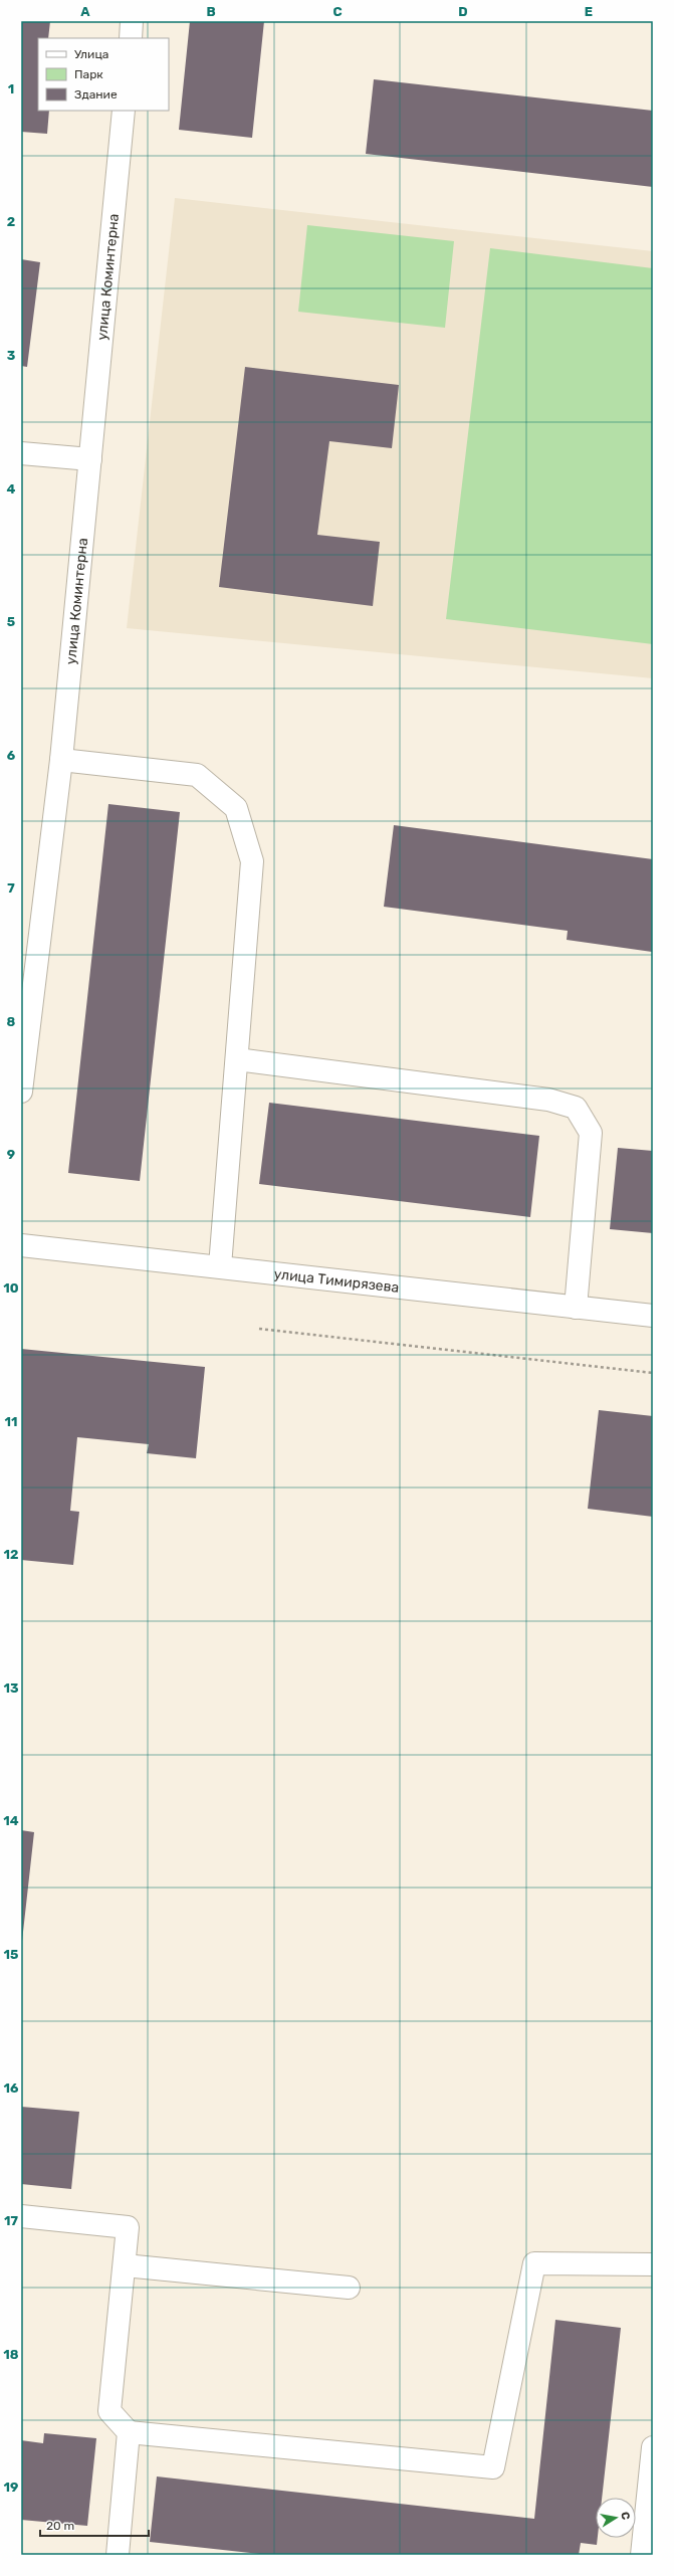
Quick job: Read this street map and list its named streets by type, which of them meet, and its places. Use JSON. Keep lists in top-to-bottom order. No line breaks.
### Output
{"streets":{"street":["улица Коминтерна","улица Тимирязева"]},"legend":["Улица","Парк","Здание"],"scale_bar":"20 m","north":"right","grid":{"columns":["A","B","C","D","E"],"rows":["1","2","3","4","5","6","7","8","9","10","11","12","13","14","15","16","17","18","19"]}}
